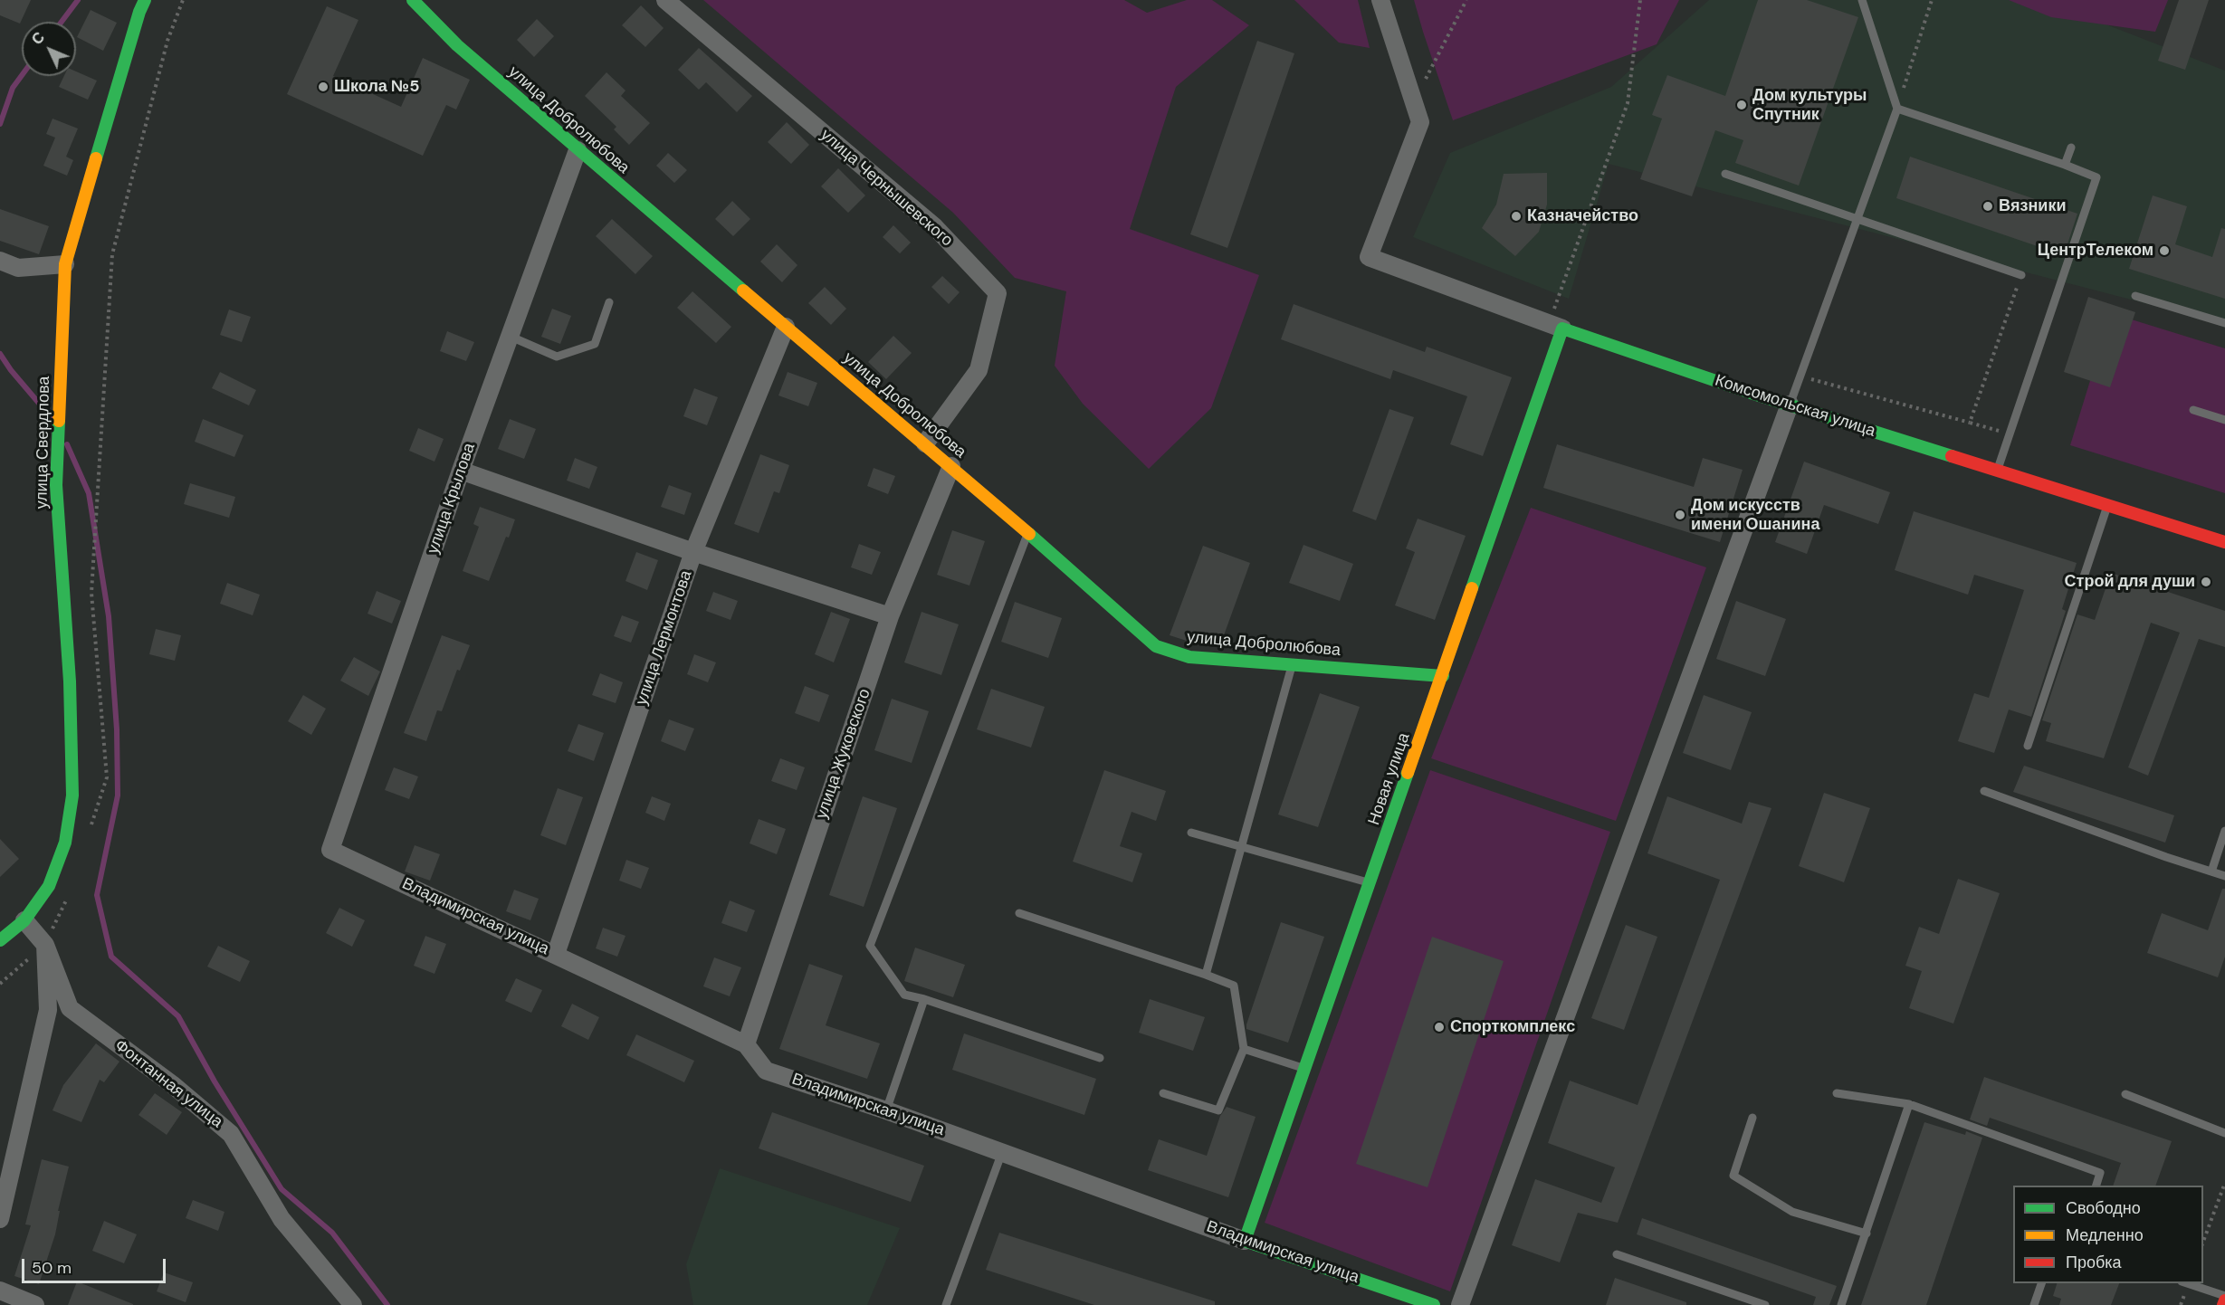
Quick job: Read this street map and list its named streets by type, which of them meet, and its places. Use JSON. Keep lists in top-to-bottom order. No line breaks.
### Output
{"streets":{"street":["улица Добролюбова","улица Чернышевского","Комсомольская улица","улица Свердлова","улица Крылова","улица Лермонтова","улица Жуковского","Новая улица","Владимирская улица","Фонтанная улица"]},"crossings":[["улица Добролюбова","улица Чернышевского"],["улица Добролюбова","улица Крылова"],["улица Добролюбова","улица Лермонтова"],["улица Добролюбова","улица Жуковского"],["улица Добролюбова","Новая улица"],["Комсомольская улица","Новая улица"],["улица Свердлова","Фонтанная улица"],["улица Крылова","Владимирская улица"],["улица Лермонтова","Владимирская улица"],["улица Жуковского","Владимирская улица"],["Новая улица","Владимирская улица"]],"places":["Школа №5","Дом культуры Спутник","Вязники","Казначейство","ЦентрТелеком","Дом искусств имени Ошанина","Строй для души","Спорткомплекс"],"legend":["Свободно","Медленно","Пробка"],"scale_bar":"50 m","north":"top left"}
